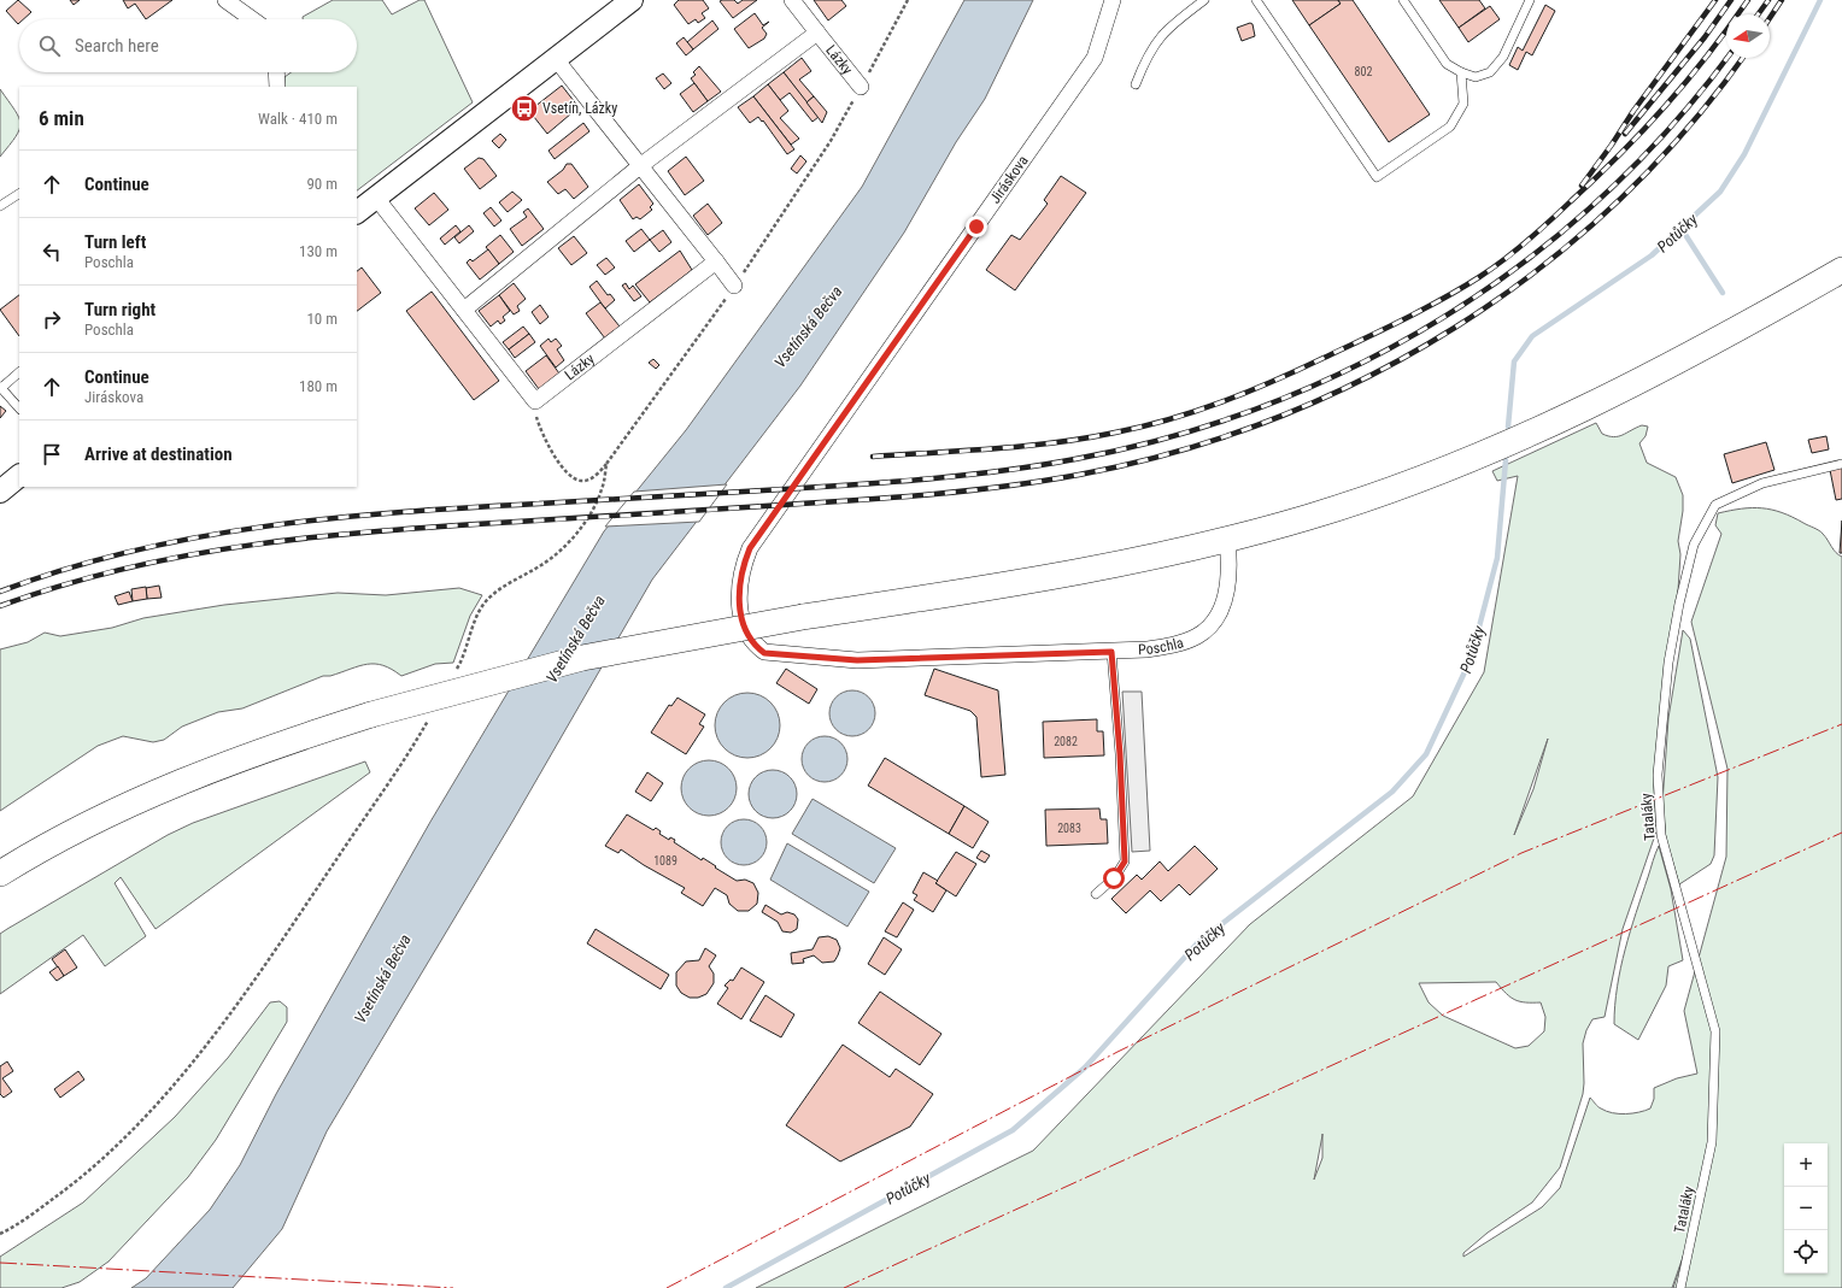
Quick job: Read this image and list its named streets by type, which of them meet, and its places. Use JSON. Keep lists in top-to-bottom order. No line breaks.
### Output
{"streets":{"street":["Lázky","Jiráskova","Poschla"],"lane":["Tataláky"]},"crossings":[["Jiráskova","Poschla"]],"water":["Potůčky","Vsetínská Bečva"],"places":{"bus stop":["Vsetín, Lázky"]},"house_numbers":["802","2082","2083","1089"],"north":"left","page":{"search":"Search here","heading":["6 min","Walk · 410 m"],"list":[["Continue","90 m"],["Turn left","Poschla","130 m"],["Turn right","Poschla","10 m"],["Continue","Jiráskova","180 m"],"Arrive at destination"],"map_buttons":["+","−"]}}
